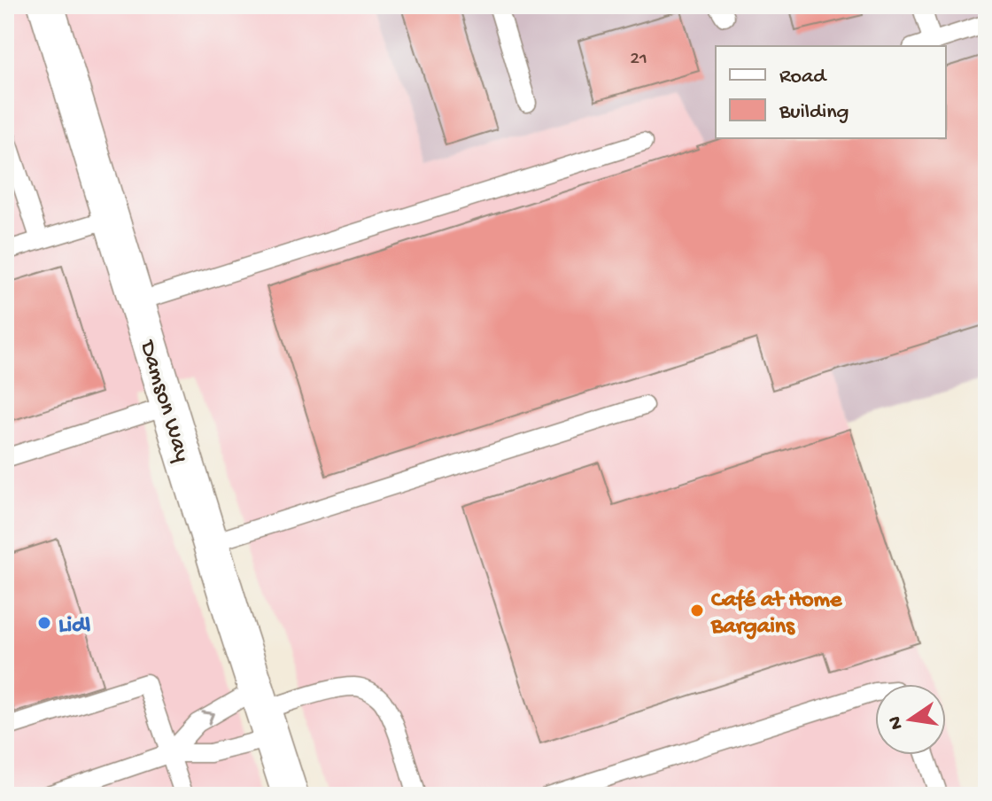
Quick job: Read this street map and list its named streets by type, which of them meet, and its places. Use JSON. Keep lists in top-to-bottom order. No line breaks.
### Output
{"streets":{"street":["Damson Way"]},"places":["Café at Home Bargains","Lidl"],"house_numbers":["21"],"legend":["Road","Building"],"north":"left"}
